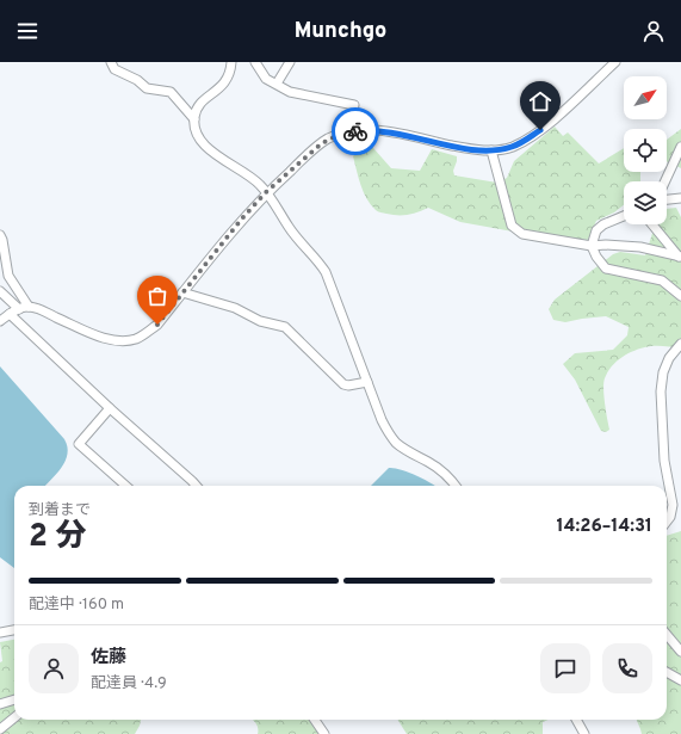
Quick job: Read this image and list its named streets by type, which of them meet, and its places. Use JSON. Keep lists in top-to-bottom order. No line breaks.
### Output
{"north":"top right","page":{"header":"Munchgo","heading":["2 分","到着まで","14:26–14:31"],"panel":["佐藤","配達員 · 4.9"],"bar":"配達中 · 160 m"}}
